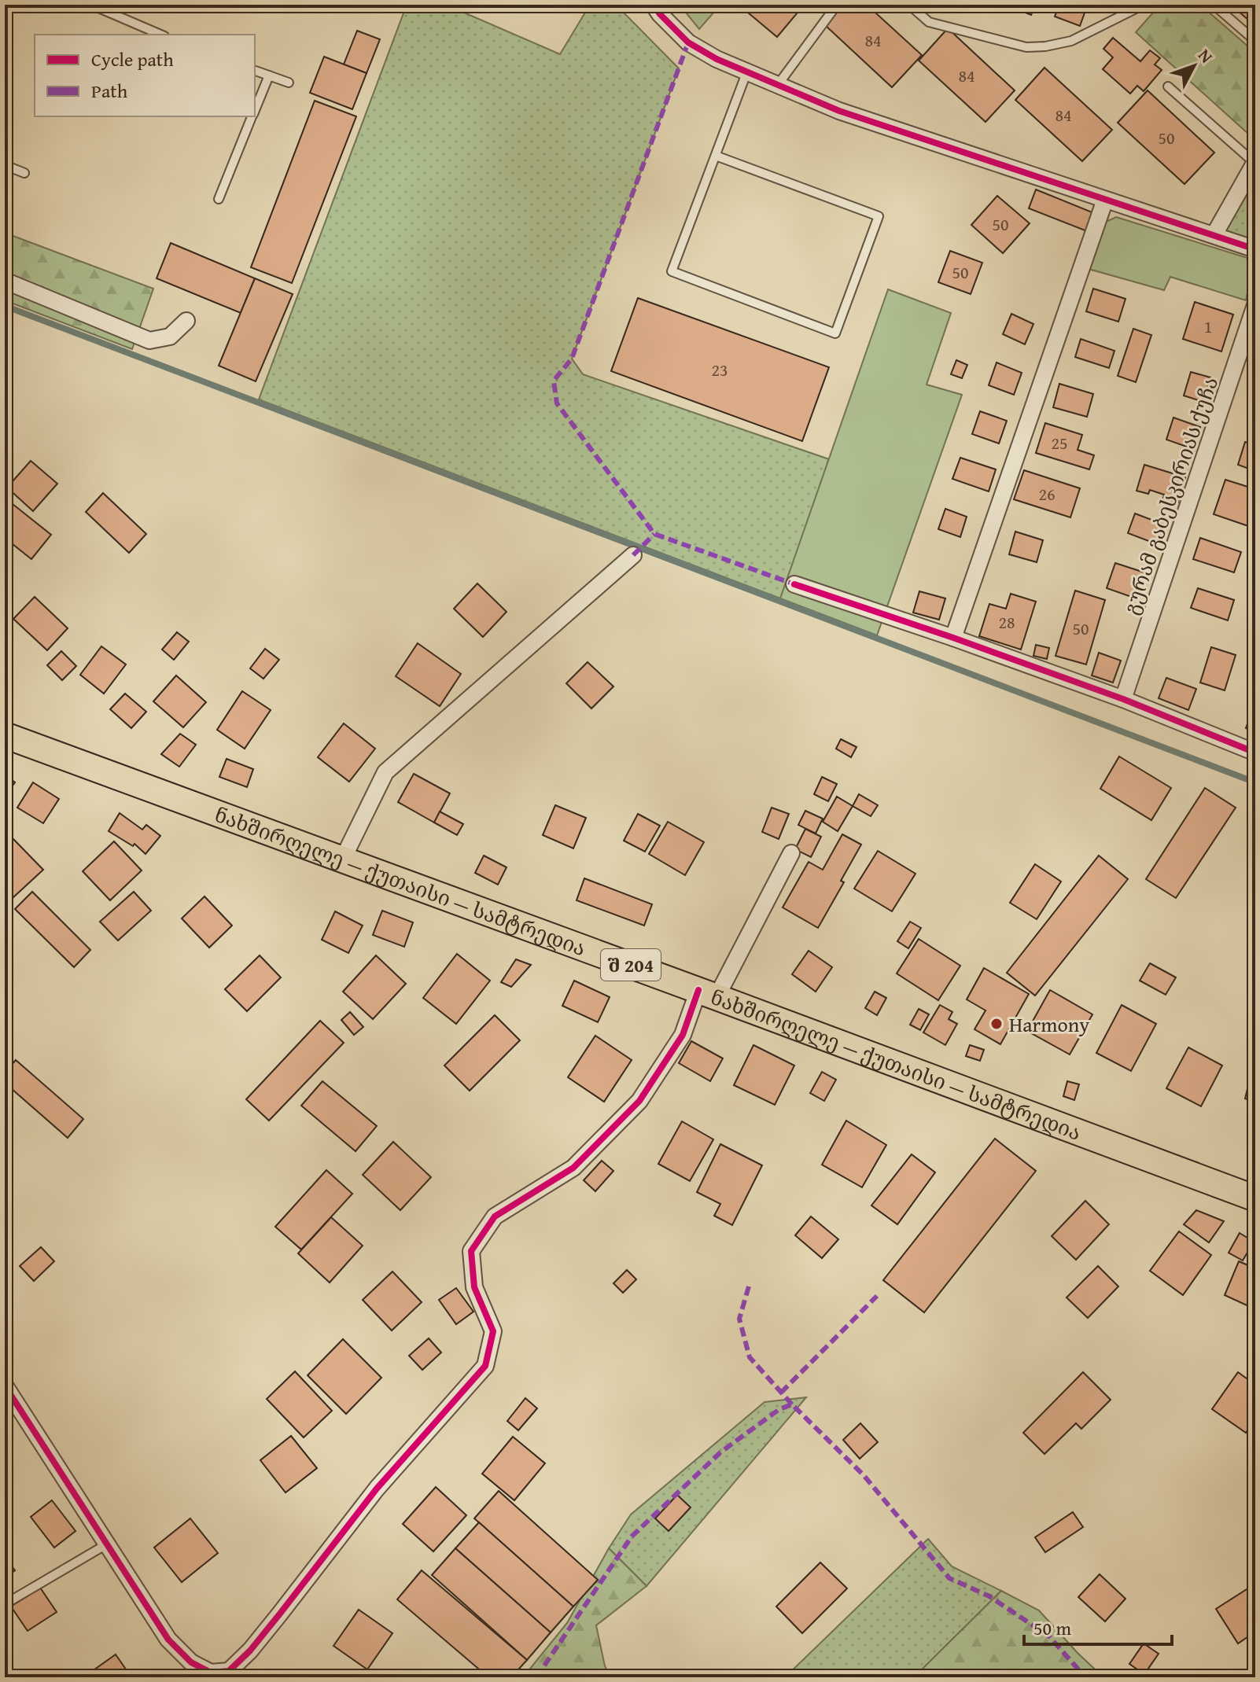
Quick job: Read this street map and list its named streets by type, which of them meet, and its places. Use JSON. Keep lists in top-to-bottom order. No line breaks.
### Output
{"streets":{"main road":["ნახშირღელე — ქუთაისი — სამტრედია","შ 204"],"street":["გურამ გაბესკირიას ქუჩა"]},"places":["Harmony"],"house_numbers":["84","84","84","50","50","50","1","23","25","26","28","50"],"legend":["Cycle path","Path"],"scale_bar":"50 m","north":"top right"}
